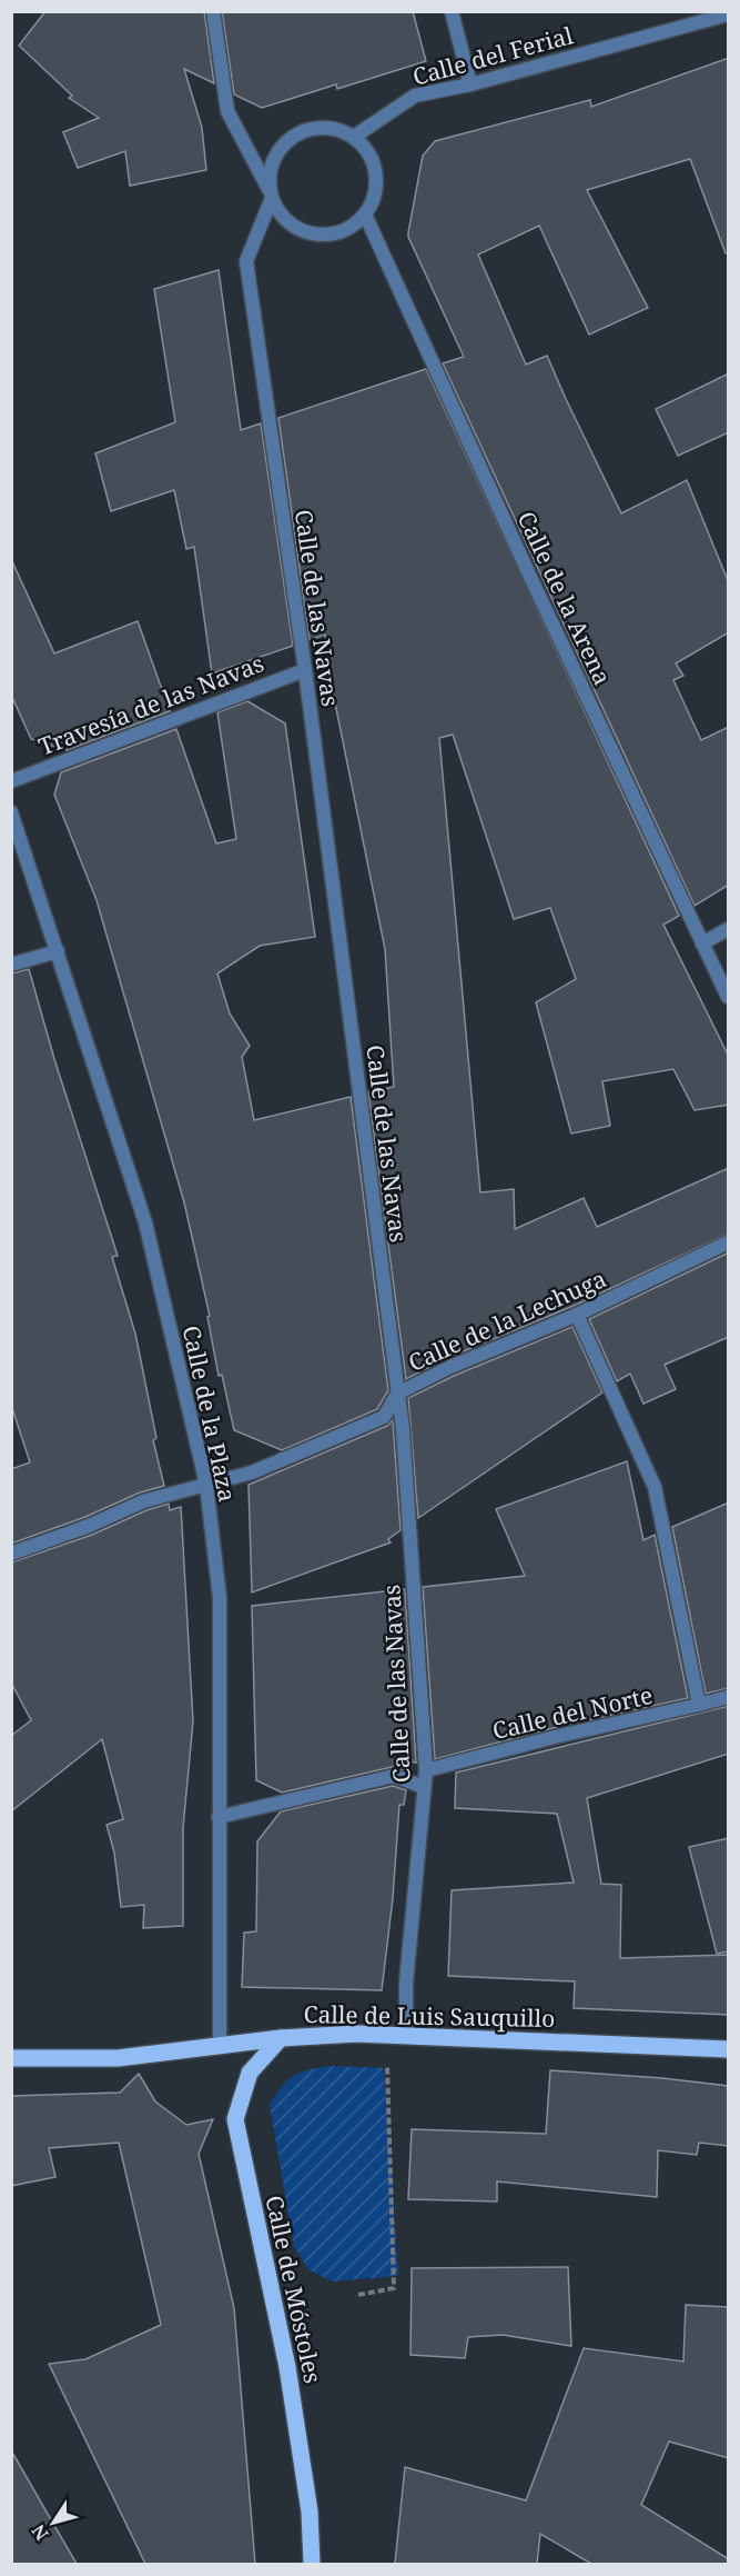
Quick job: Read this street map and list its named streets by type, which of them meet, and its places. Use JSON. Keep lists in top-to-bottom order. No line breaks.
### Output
{"streets":{"main road":["Calle de Luis Sauquillo","Calle de Móstoles"],"street":["Calle del Ferial","Calle de la Arena","Calle de las Navas","Travesía de las Navas","Calle de la Lechuga","Calle de la Plaza","Calle del Norte"]},"crossings":[["Calle del Ferial","Calle de la Arena"],["Calle del Ferial","Calle de las Navas"],["Calle de la Arena","Calle de las Navas"],["Calle de las Navas","Travesía de las Navas"],["Calle de las Navas","Calle de la Lechuga"],["Calle de las Navas","Calle del Norte"],["Calle de las Navas","Calle de Luis Sauquillo"],["Calle de la Lechuga","Calle de la Plaza"],["Calle de la Plaza","Calle de Luis Sauquillo"],["Calle de Luis Sauquillo","Calle de Móstoles"]],"north":"bottom left"}
